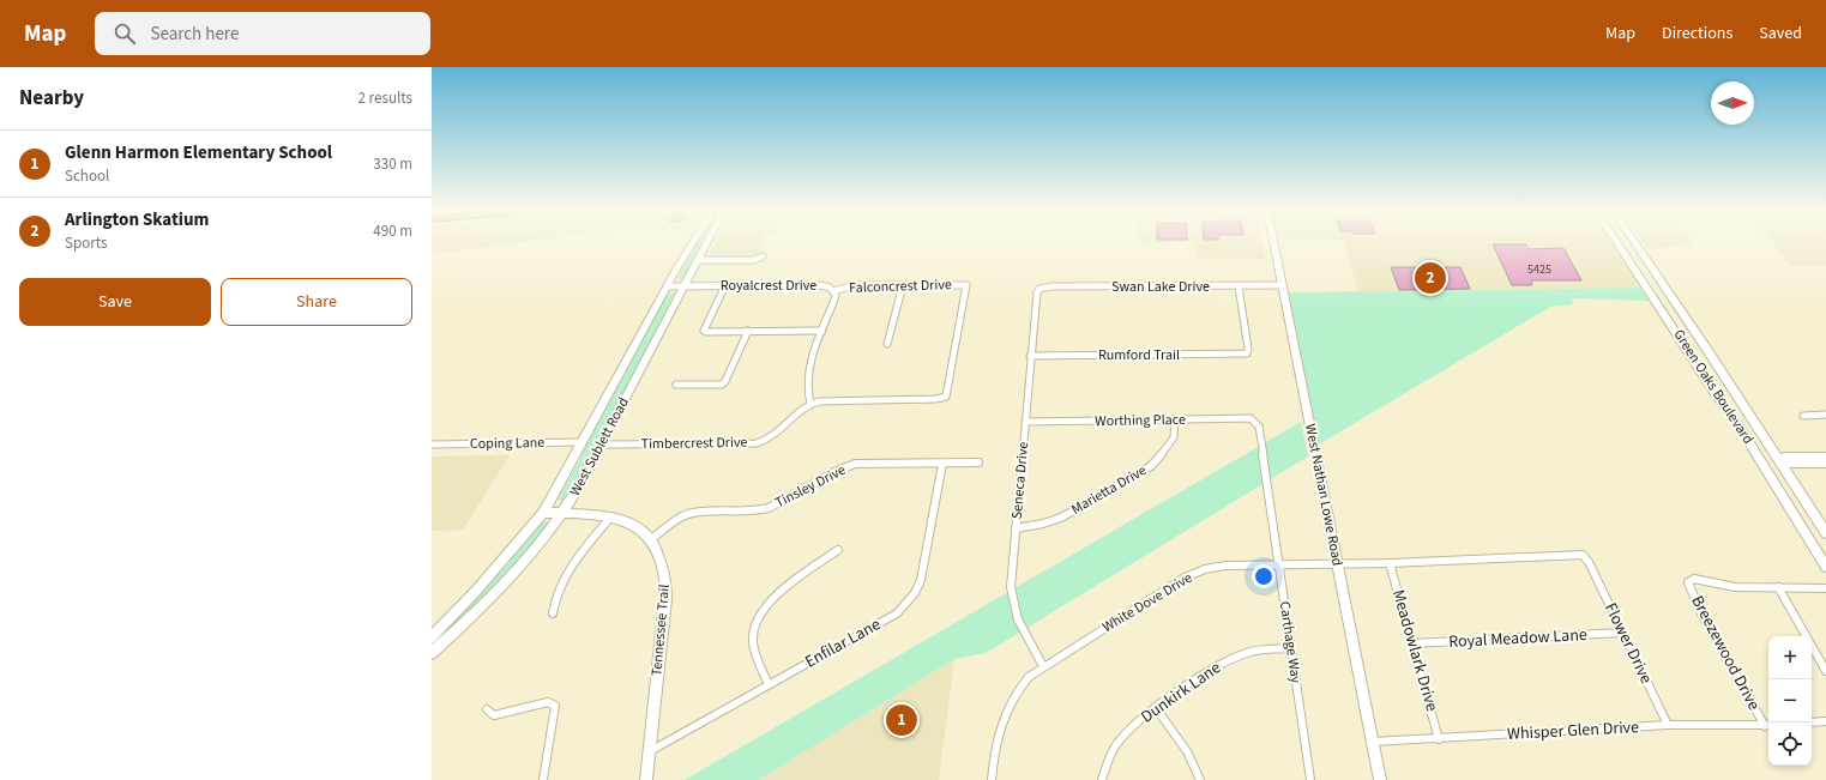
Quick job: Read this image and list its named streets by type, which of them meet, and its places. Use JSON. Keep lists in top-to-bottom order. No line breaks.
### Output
{"streets":{"main road":["Green Oaks Boulevard","West Sublett Road","West Nathan Lowe Road","Tennessee Trail"],"street":["Royalcrest Drive","Falconcrest Drive","Swan Lake Drive","Rumford Trail","Worthing Place","Coping Lane","Timbercrest Drive","Seneca Drive","Tinsley Drive","Marietta Drive","White Dove Drive","Royal Meadow Lane","Carthage Way","Enfilar Lane","Flower Drive","Meadowlark Drive","Breezewood Drive","Dunkirk Lane","Whisper Glen Drive"]},"crossings":[["Royalcrest Drive","Falconcrest Drive"],["Royalcrest Drive","Timbercrest Drive"],["Royalcrest Drive","West Sublett Road"],["Falconcrest Drive","Timbercrest Drive"],["Swan Lake Drive","Rumford Trail"],["Swan Lake Drive","Seneca Drive"],["Swan Lake Drive","West Nathan Lowe Road"],["Rumford Trail","Seneca Drive"],["Worthing Place","Seneca Drive"],["Worthing Place","Marietta Drive"],["Worthing Place","Carthage Way"],["Coping Lane","West Sublett Road"],["Timbercrest Drive","West Sublett Road"],["Seneca Drive","Marietta Drive"],["Seneca Drive","White Dove Drive"],["Tinsley Drive","Tennessee Trail"],["Tinsley Drive","Enfilar Lane"],["West Nathan Lowe Road","White Dove Drive"],["West Nathan Lowe Road","Whisper Glen Drive"],["White Dove Drive","Carthage Way"],["White Dove Drive","Flower Drive"],["White Dove Drive","Meadowlark Drive"],["Tennessee Trail","Enfilar Lane"],["Royal Meadow Lane","Flower Drive"],["Royal Meadow Lane","Meadowlark Drive"],["Carthage Way","Dunkirk Lane"],["Flower Drive","Whisper Glen Drive"],["Meadowlark Drive","Whisper Glen Drive"],["Breezewood Drive","Whisper Glen Drive"]],"house_numbers":["5425"],"north":"right","page":{"header":"Map","search":"Search here","nav":["Map","Directions","Saved"],"heading":["Nearby","2 results"],"list":[{"mark":"1","name":"Glenn Harmon Elementary School","note":"School","value":"330 m"},{"mark":"2","name":"Arlington Skatium","note":"Sports","value":"490 m"}],"pins":["2","1"],"buttons":["Save","Share"],"map_buttons":["+","−"]}}
